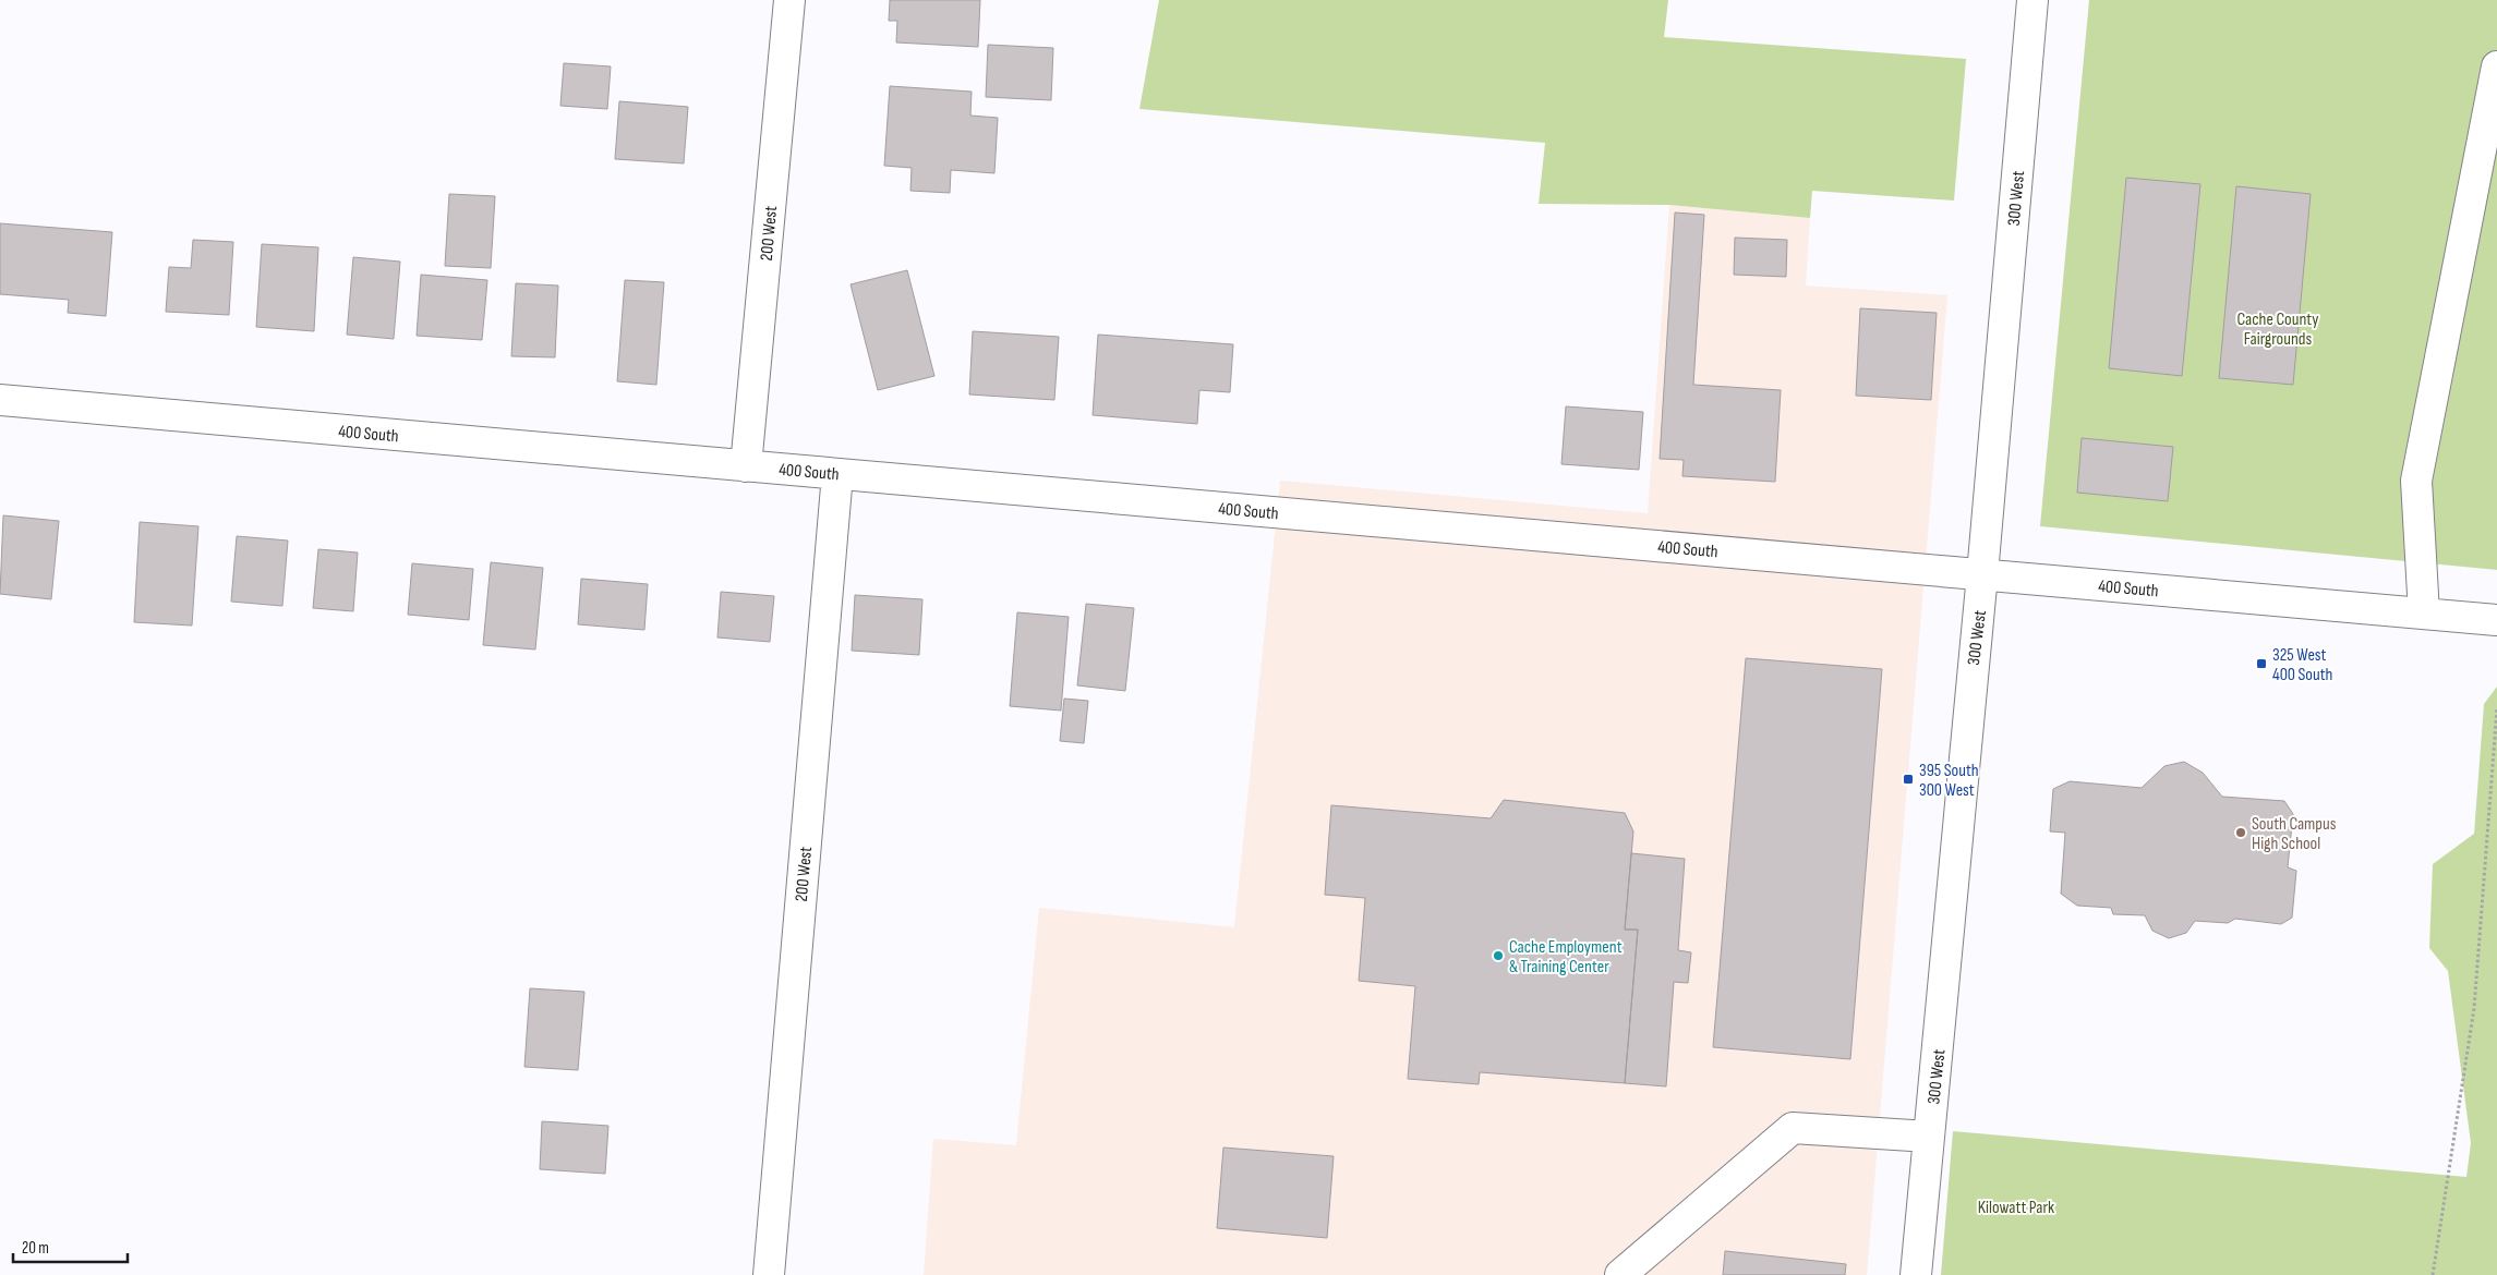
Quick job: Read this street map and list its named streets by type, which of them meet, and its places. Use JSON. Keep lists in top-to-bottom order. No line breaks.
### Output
{"streets":{"street":["300 West","200 West","400 South"]},"crossings":[["300 West","400 South"],["200 West","400 South"]],"parks":["Cache County Fairgrounds","Kilowatt Park"],"places":{"transit":["325 West 400 South","395 South 300 West"],"other":["South Campus High School","Cache Employment & Training Center"]},"scale_bar":"20 m"}
